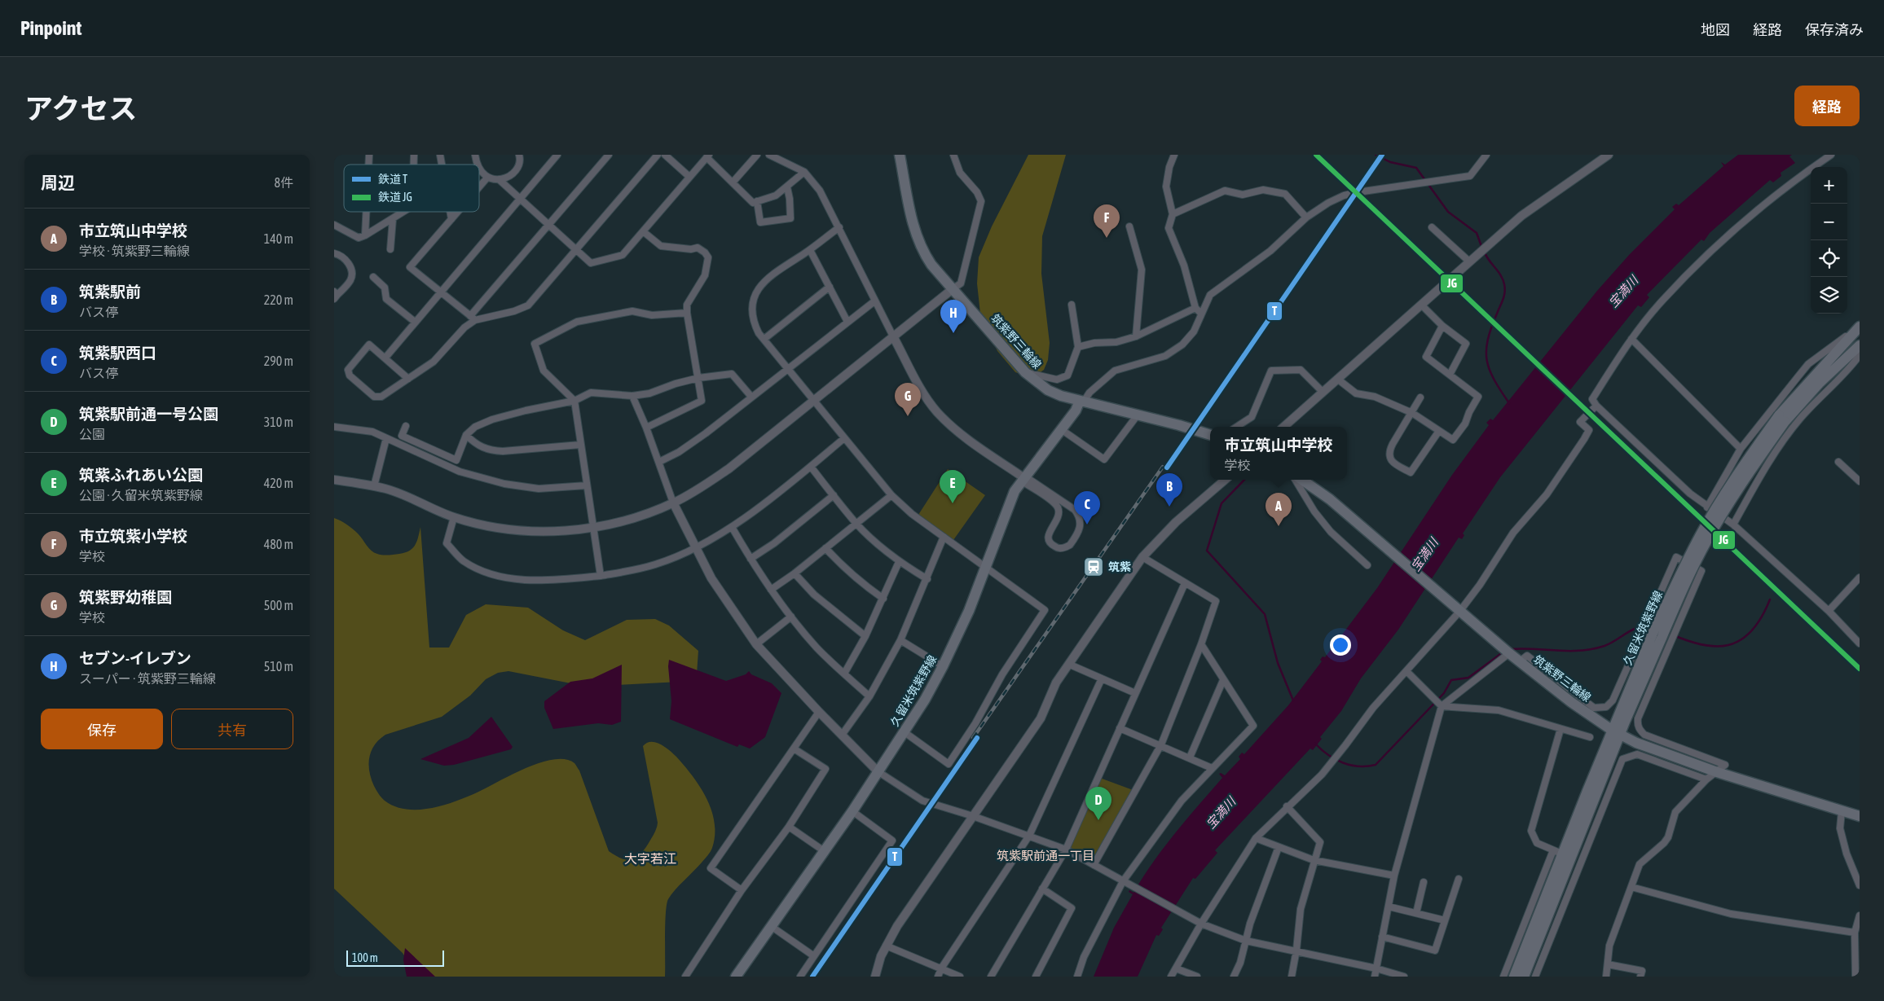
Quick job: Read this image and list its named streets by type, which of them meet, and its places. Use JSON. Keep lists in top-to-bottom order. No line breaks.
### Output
{"streets":{"main road":["筑紫野三輪線","久留米筑紫野線"]},"crossings":[["筑紫野三輪線","久留米筑紫野線"]],"districts":["筑紫駅前通一丁目","大字若江"],"water":["宝満川"],"places":{"station":["筑紫"]},"lines":["rail line T","rail line JG"],"legend":["鉄道 T","鉄道 JG"],"scale_bar":"100 m","page":{"header":"Pinpoint","nav":["地図","経路","保存済み"],"title":"アクセス","buttons":["経路",["保存","共有"]],"heading":["周辺","8件"],"map_buttons":["+","−"],"pins":["F","H","G","E","B","C","A","D"],"list":[{"mark":"A","name":"市立筑山中学校","note":"学校 · 筑紫野三輪線","value":"140 m"},{"mark":"B","name":"筑紫駅前","note":"バス停","value":"220 m"},{"mark":"C","name":"筑紫駅西口","note":"バス停","value":"290 m"},{"mark":"D","name":"筑紫駅前通一号公園","note":"公園","value":"310 m"},{"mark":"E","name":"筑紫ふれあい公園","note":"公園 · 久留米筑紫野線","value":"420 m"},{"mark":"F","name":"市立筑紫小学校","note":"学校","value":"480 m"},{"mark":"G","name":"筑紫野幼稚園","note":"学校","value":"500 m"},{"mark":"H","name":"セブン-イレブン","note":"スーパー · 筑紫野三輪線","value":"510 m"}],"popup":["市立筑山中学校","学校"],"scale":"100 m"}}
